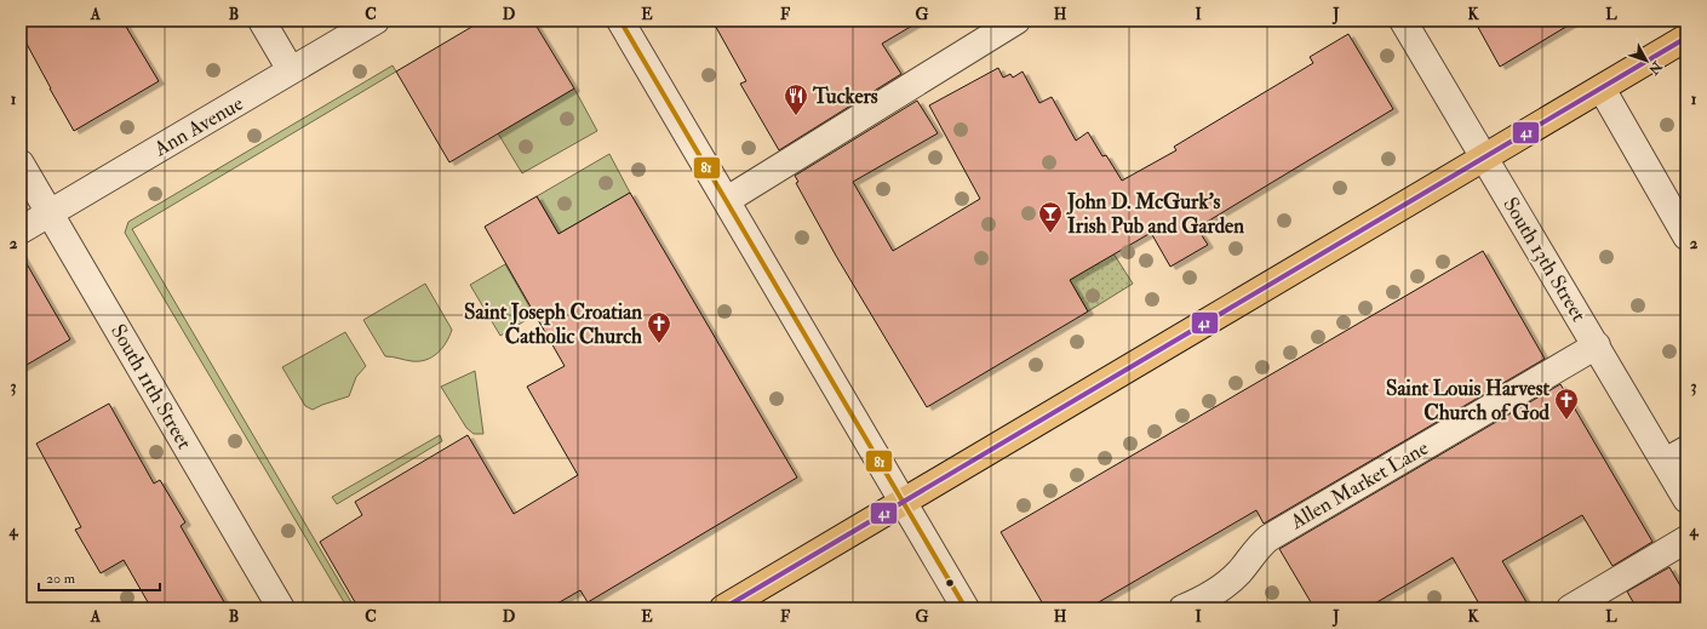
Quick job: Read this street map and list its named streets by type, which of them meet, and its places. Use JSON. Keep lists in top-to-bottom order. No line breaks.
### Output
{"streets":{"street":["Ann Avenue","South 13th Street","South 11th Street","Allen Market Lane"]},"crossings":[["Ann Avenue","South 11th Street"],["South 13th Street","Allen Market Lane"]],"places":{"restaurant":["Tuckers"],"bar":["John D. McGurk's Irish Pub and Garden"],"church":["Saint Joseph Croatian Catholic Church","Saint Louis Harvest Church of God"]},"lines":["transit line 81","transit line 41"],"scale_bar":"20 m","north":"bottom right","grid":{"columns":["A","B","C","D","E","F","G","H","I","J","K","L"],"rows":["1","2","3","4"]}}
